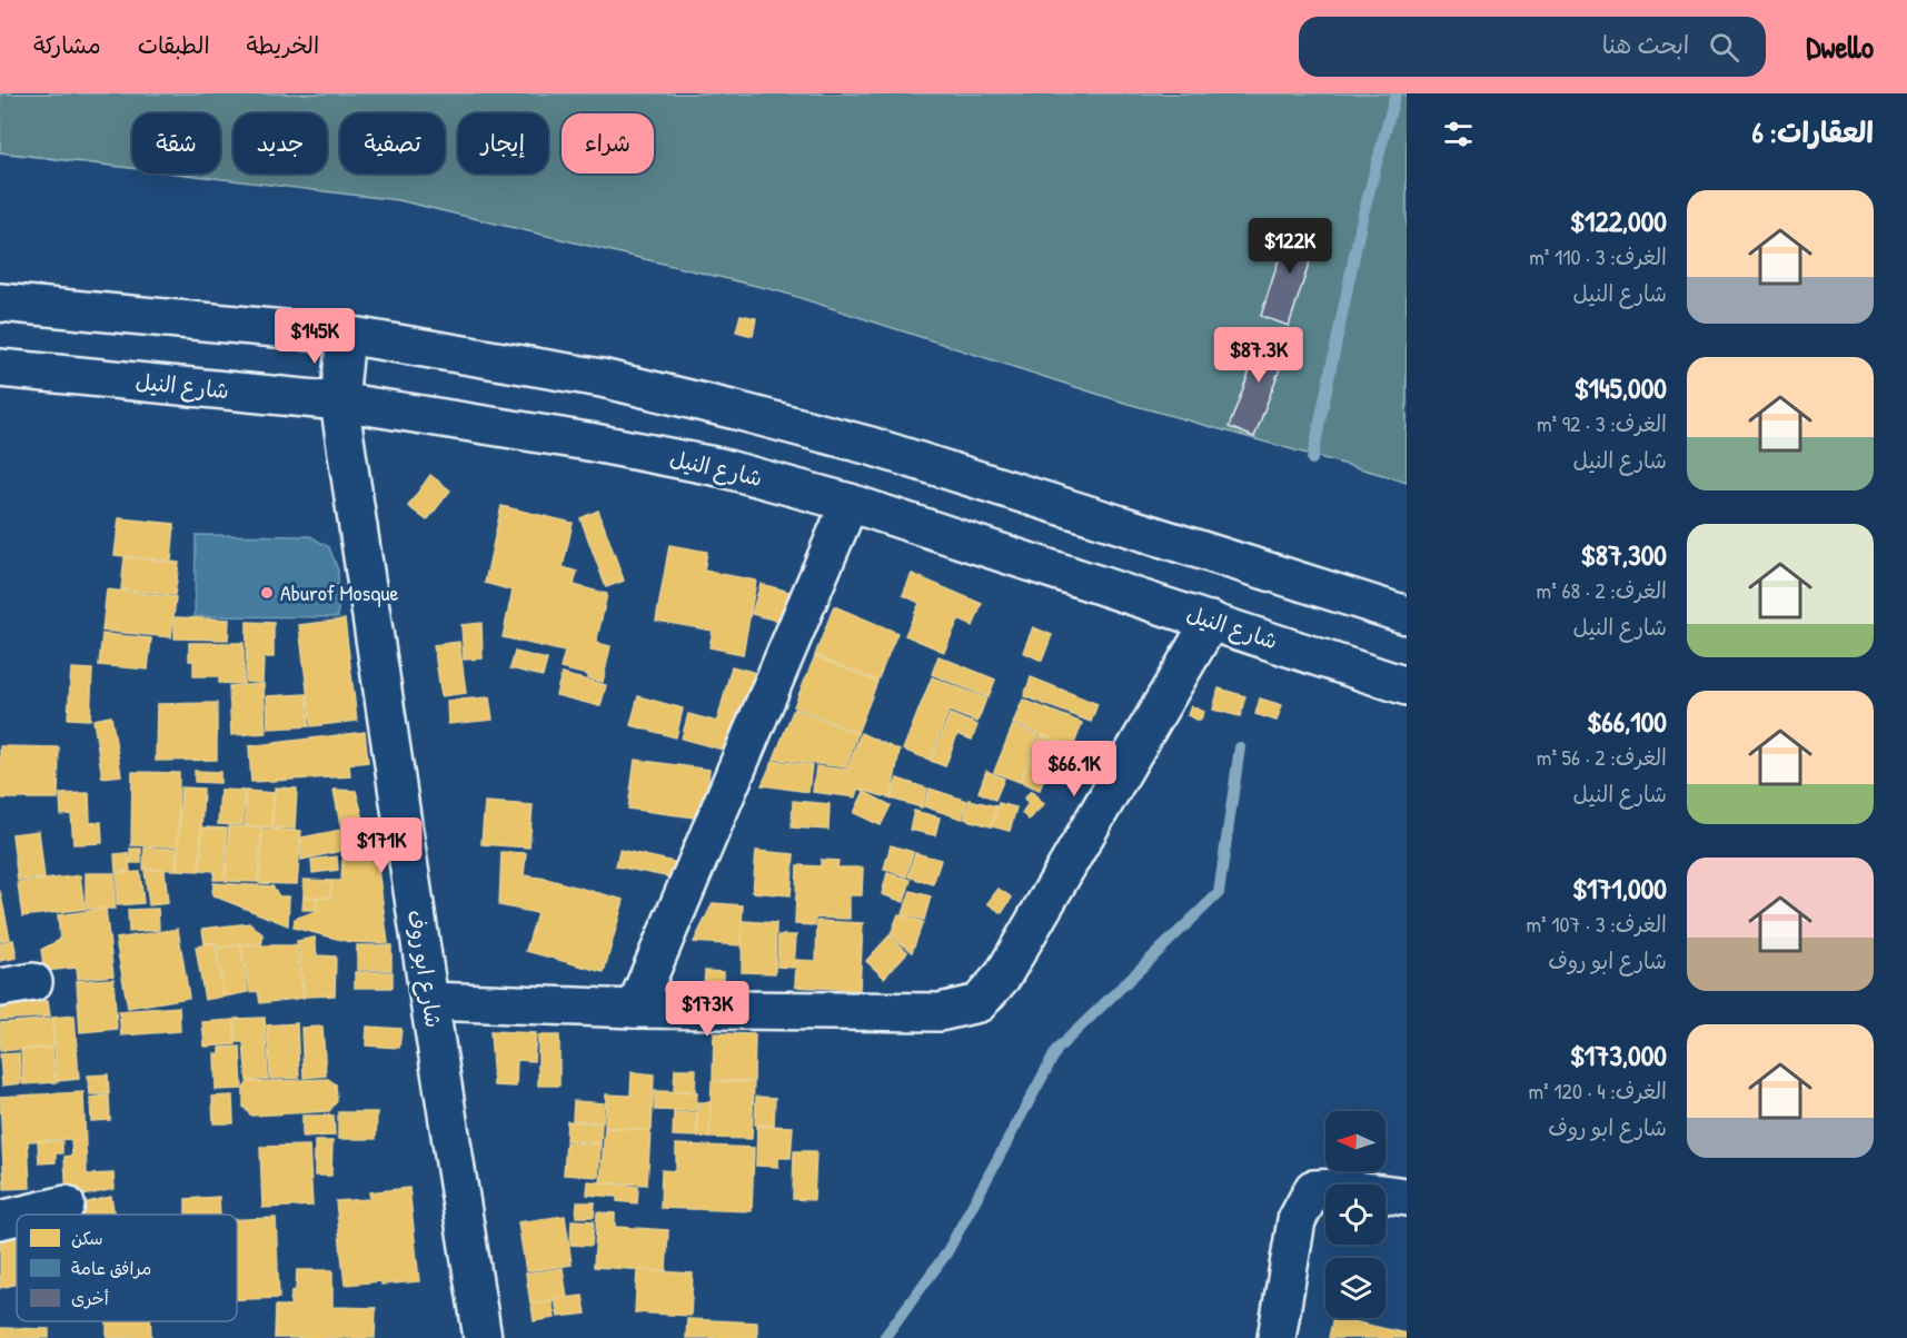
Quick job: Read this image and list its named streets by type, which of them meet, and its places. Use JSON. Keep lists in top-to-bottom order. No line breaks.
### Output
{"streets":{"main road":["شارع النيل","شارع ابو روف"]},"crossings":[["شارع النيل","شارع ابو روف"]],"places":["Aburof Mosque"],"legend":["سكن","مرافق عامة","أخرى"],"north":"left","page":{"header":"Dwello","search":"ابحث هنا","nav":["الخريطة","الطبقات","مشاركة"],"heading":"العقارات: 6","chip":["شراء","إيجار","تصفية","جديد","شقة"],"list":[{"name":"$122,000","note":"الغرف: 3 · 110 m² · شارع النيل"},{"name":"$145,000","note":"الغرف: 3 · 92 m² · شارع النيل"},{"name":"$87,300","note":"الغرف: 2 · 68 m² · شارع النيل"},{"name":"$66,100","note":"الغرف: 2 · 56 m² · شارع النيل"},{"name":"$171,000","note":"الغرف: 3 · 107 m² · شارع ابو روف"},{"name":"$173,000","note":"الغرف: 4 · 120 m² · شارع ابو روف"}],"price":["$122K","$145K","$87.3K","$66.1K","$171K","$173K"]}}
